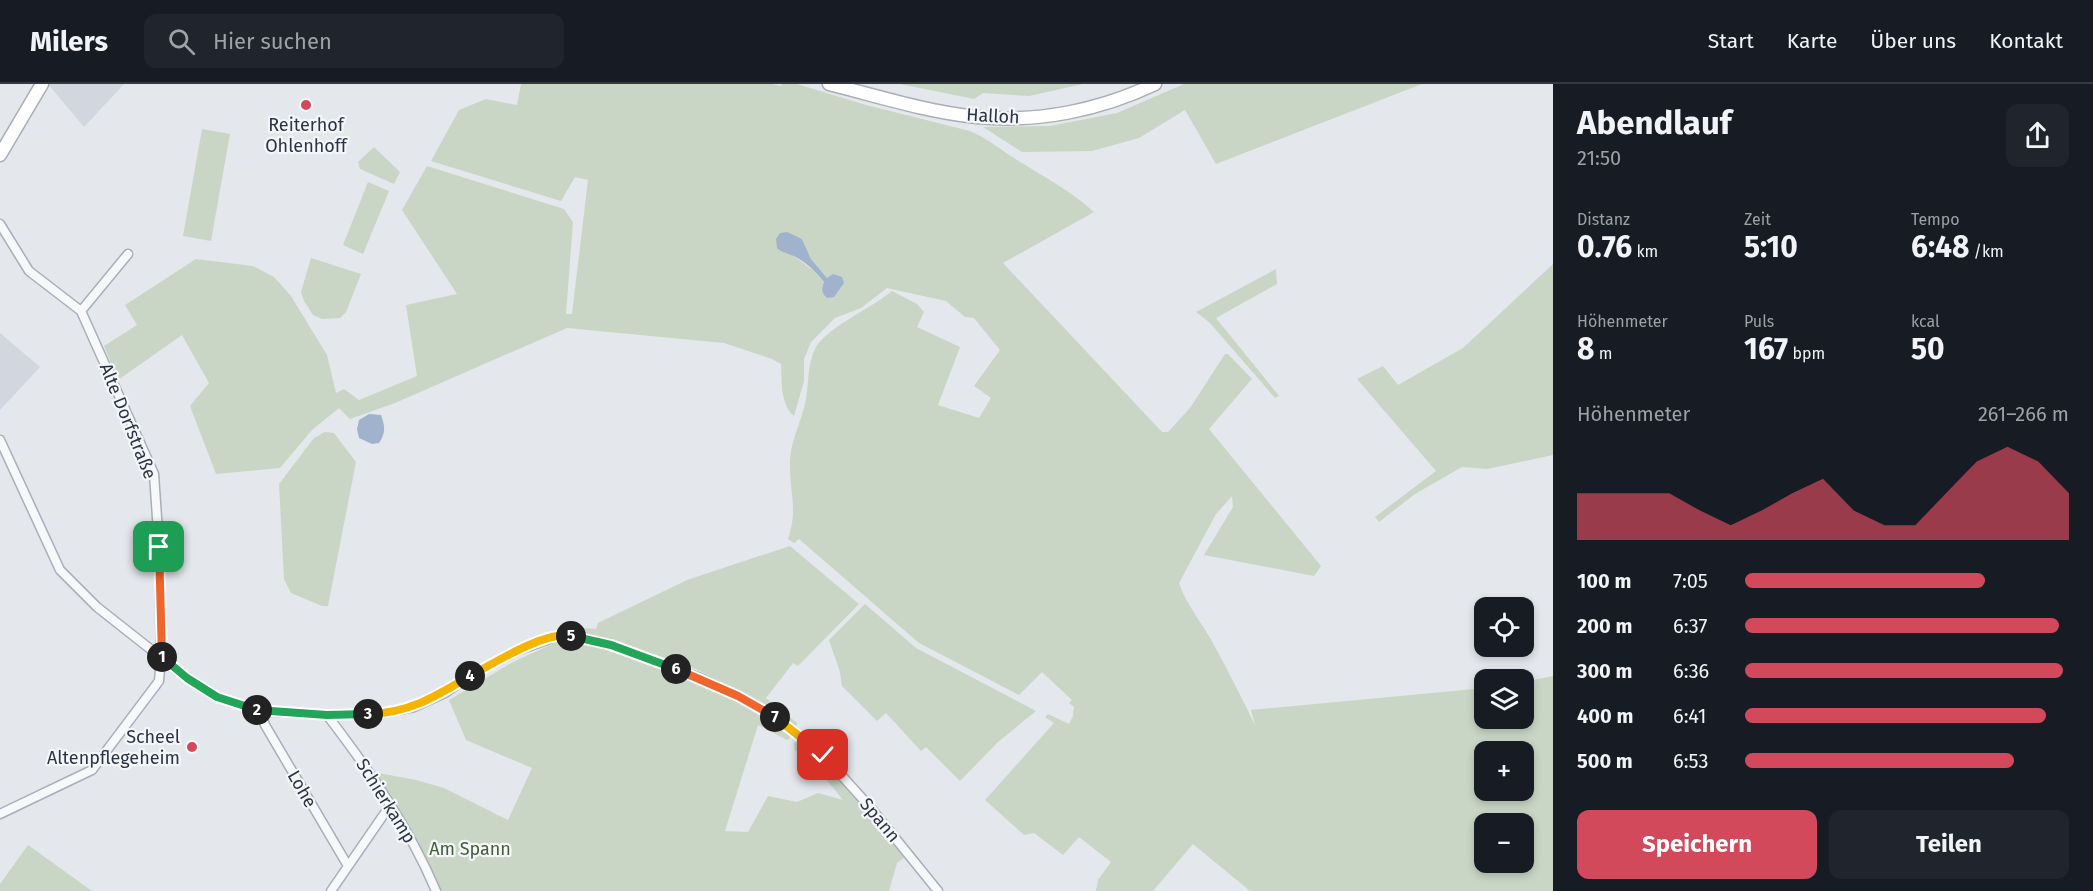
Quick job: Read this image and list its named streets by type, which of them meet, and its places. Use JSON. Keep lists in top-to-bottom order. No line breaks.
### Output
{"streets":{"main road":["Halloh"],"street":["Alte Dorfstraße","Lohe","Schierkamp","Spann"]},"crossings":[["Alte Dorfstraße","Spann"],["Lohe","Spann"],["Schierkamp","Spann"]],"parks":["Am Spann"],"places":["Reiterhof Ohlenhoff","Scheel Altenpflegeheim"],"page":{"header":"Milers","search":"Hier suchen","nav":["Start","Karte","Über uns","Kontakt"],"heading":["Abendlauf","21:50"],"stats":[["Distanz","0.76 km"],["Zeit","5:10"],["Tempo","6:48 /km"],["Höhenmeter","8 m"],["Puls","167 bpm"],["kcal","50"]],"chart":["Höhenmeter","261–266 m"],"list":[{"name":"100 m","note":"7:05"},{"name":"200 m","note":"6:37"},{"name":"300 m","note":"6:36"},{"name":"400 m","note":"6:41"},{"name":"500 m","note":"6:53"}],"map_buttons":["+","−"],"pins":["5","1","6","4","2","3","7"],"buttons":["Speichern","Teilen"]}}
